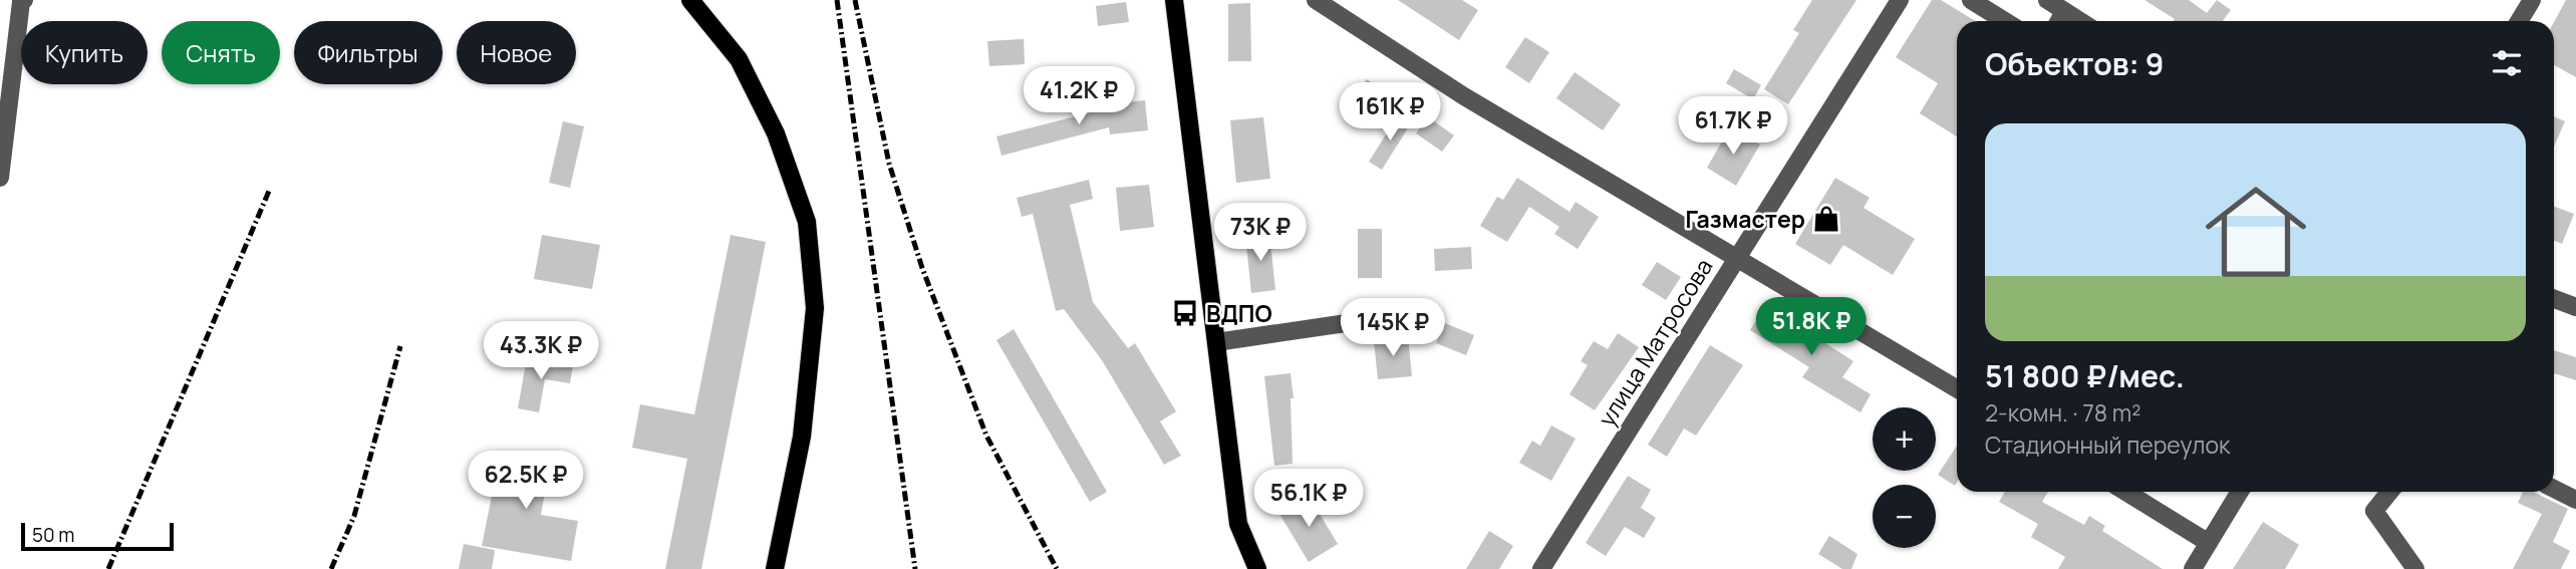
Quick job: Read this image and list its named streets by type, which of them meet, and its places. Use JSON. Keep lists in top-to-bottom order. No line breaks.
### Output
{"streets":{"street":["улица Матросова"]},"places":{"shop":["Газмастер"],"bus stop":["ВДПО"]},"scale_bar":"50 m","page":{"chip":["Купить","Снять","Фильтры","Новое"],"heading":"Объектов: 9","price":["41.2K ₽","161K ₽","61.7K ₽","73K ₽","51.8K ₽","145K ₽","43.3K ₽","62.5K ₽","56.1K ₽"],"list":[{"name":"51 800 ₽/мес.","note":"2-комн. · 78 m² · Стадионный переулок"}],"map_buttons":["+","−"],"scale":"50 m"}}
